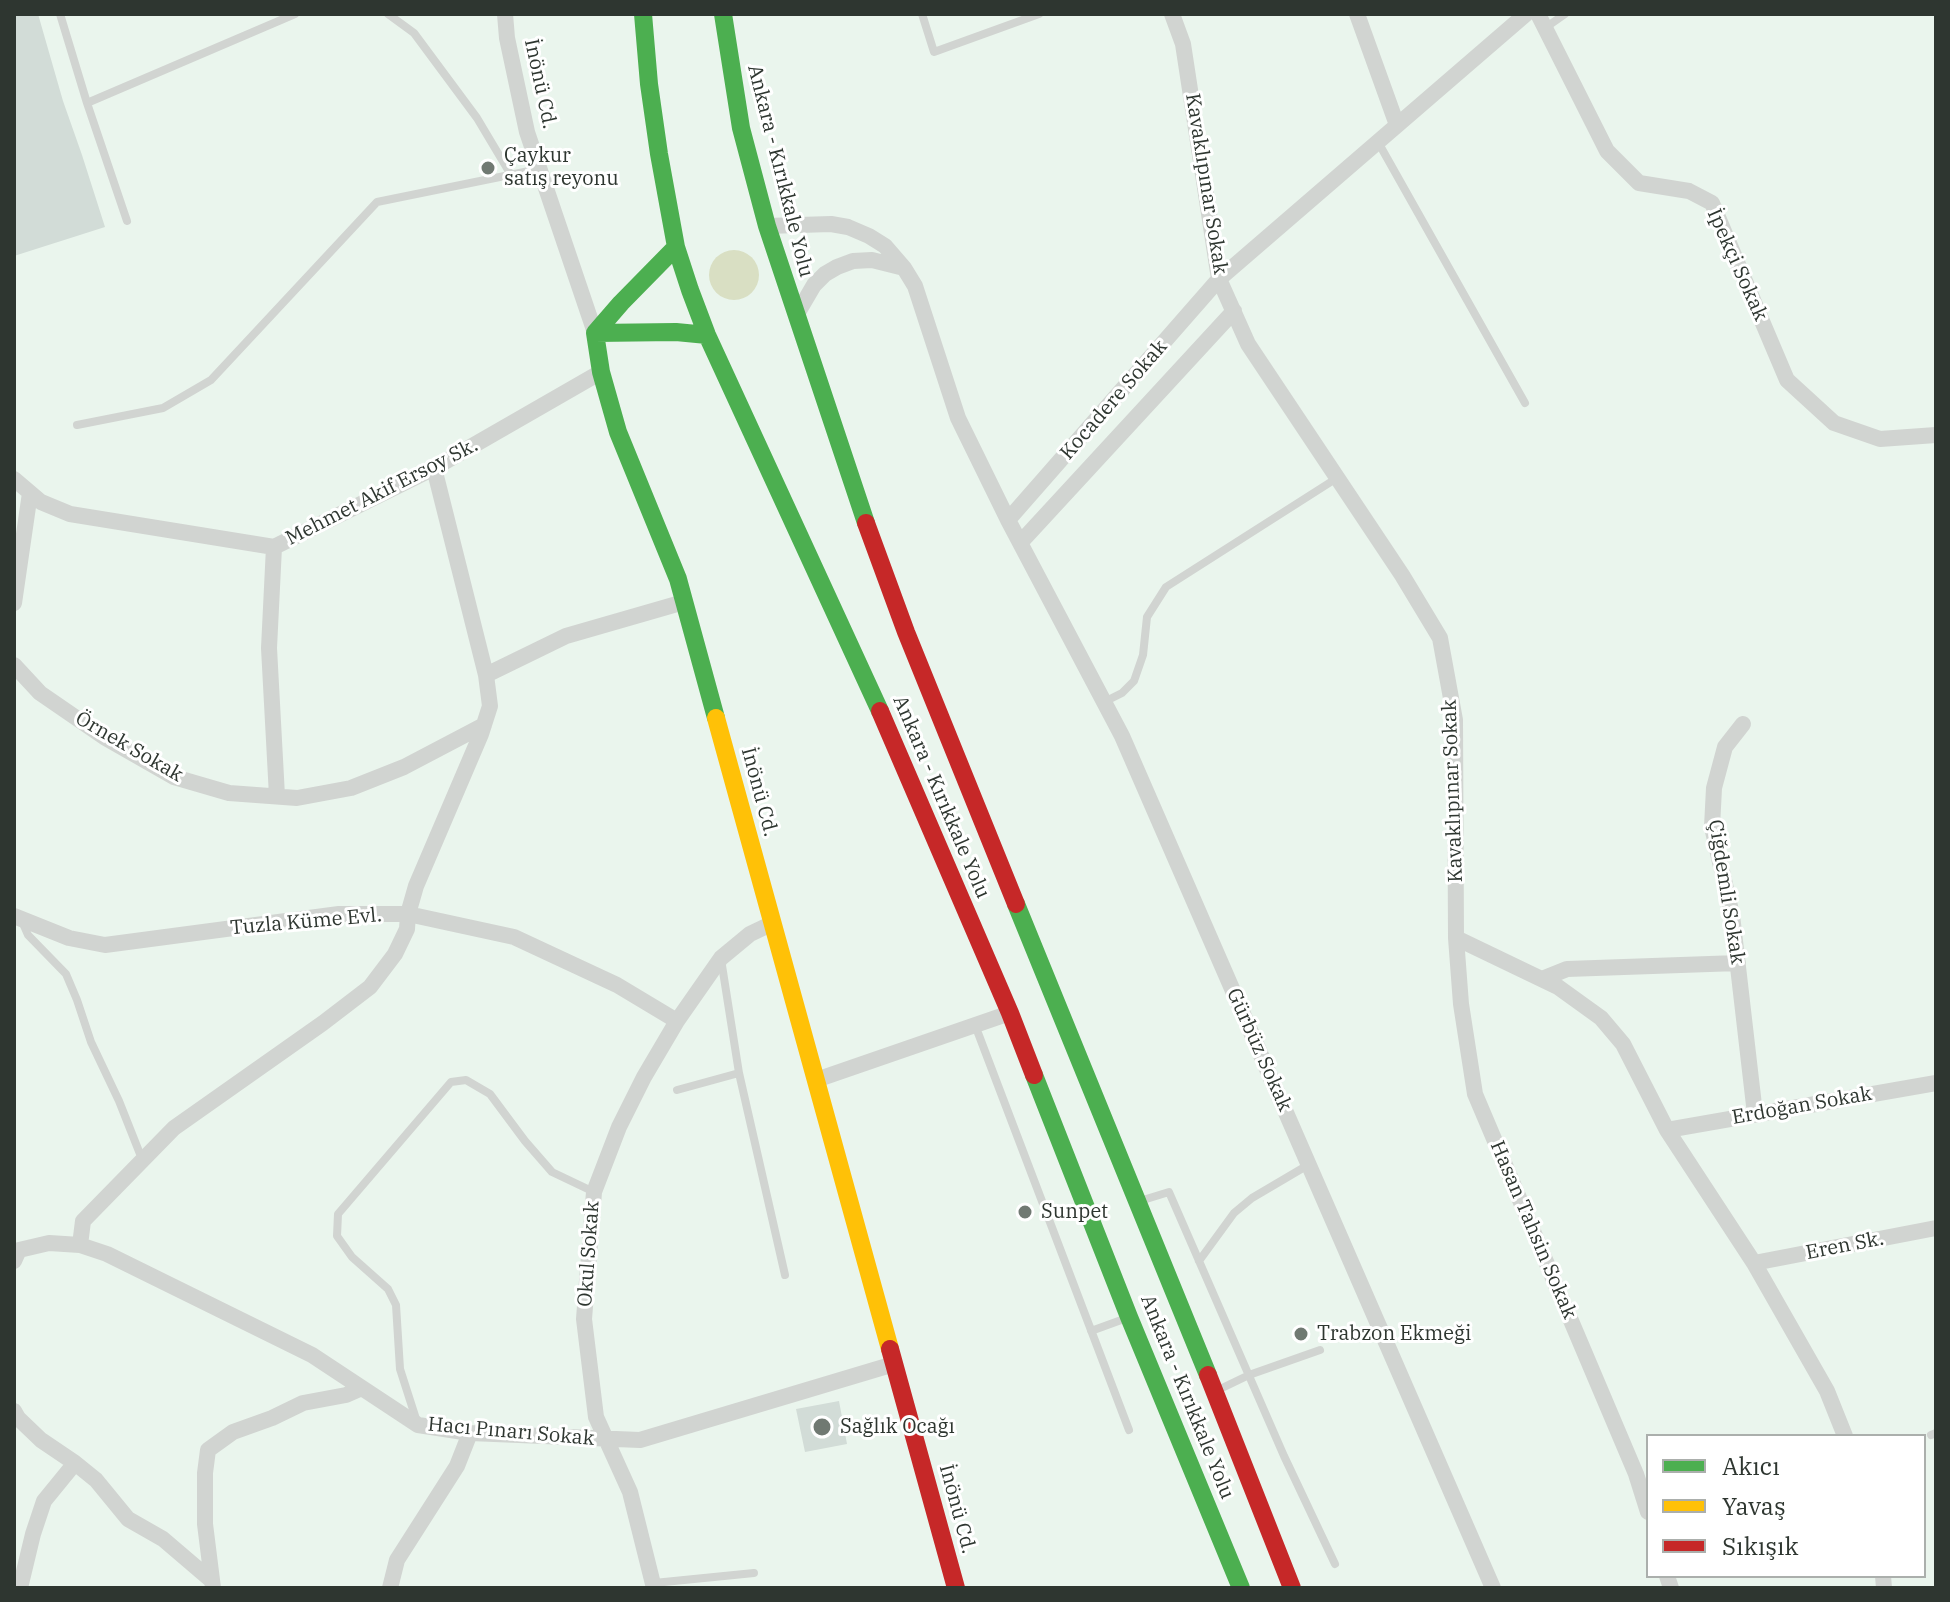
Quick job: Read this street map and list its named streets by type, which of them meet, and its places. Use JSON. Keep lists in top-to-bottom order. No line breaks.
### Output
{"streets":{"main road":["İnönü Cd.","Ankara - Kırıkkale Yolu"],"street":["Kavaklıpınar Sokak","İpekçi Sokak","Kocadere Sokak","Mehmet Akif Ersoy Sk.","Örnek Sokak","Çiğdemli Sokak","Tuzla Küme Evl.","Gürbüz Sokak","Erdoğan Sokak","Hasan Tahsin Sokak","Eren Sk.","Okul Sokak","Hacı Pınarı Sokak"]},"crossings":[["İnönü Cd.","Mehmet Akif Ersoy Sk."],["İnönü Cd.","Okul Sokak"],["İnönü Cd.","Hacı Pınarı Sokak"],["Ankara - Kırıkkale Yolu","Gürbüz Sokak"],["Kavaklıpınar Sokak","Kocadere Sokak"],["Kavaklıpınar Sokak","Hasan Tahsin Sokak"],["Kocadere Sokak","Gürbüz Sokak"],["Çiğdemli Sokak","Erdoğan Sokak"],["Tuzla Küme Evl.","Okul Sokak"],["Okul Sokak","Hacı Pınarı Sokak"]],"places":["Çaykur satış reyonu","Sunpet","Trabzon Ekmeği","Sağlık Ocağı"],"legend":["Akıcı","Yavaş","Sıkışık"]}
